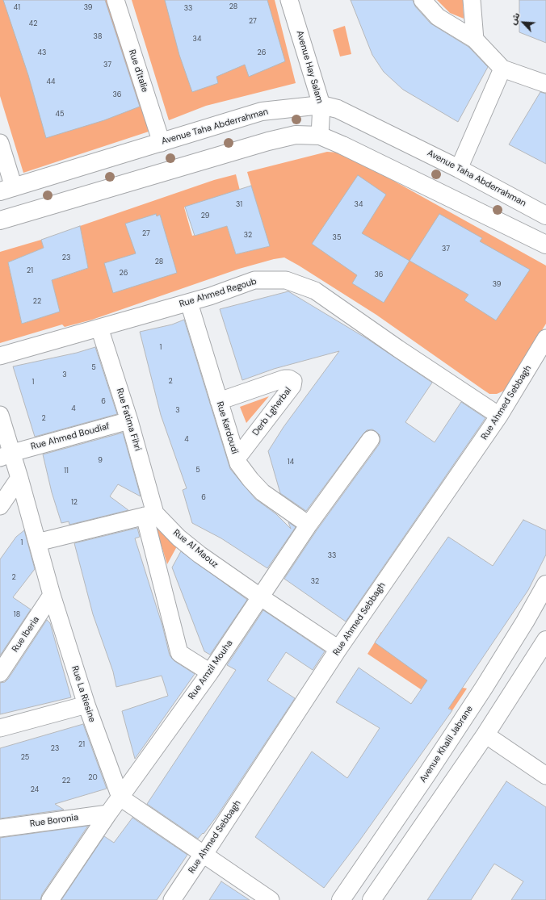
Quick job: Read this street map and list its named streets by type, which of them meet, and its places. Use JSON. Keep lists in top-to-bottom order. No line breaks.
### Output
{"streets":{"street":["Avenue Hay Salam","Rue d'Italie","Avenue Taha Abderrahman","Rue Ahmed Regoub","Rue Ahmed Sebbagh","Derb Lgherbal","Rue Fatima Fihri","Rue Kardoudi","Rue Ahmed Boudiaf","Rue Al Maouz","Rue Iberia","Rue Amzil Mouha","Rue La Riesine","Avenue Khalil Jabrane","Rue Boronia"]},"crossings":[["Avenue Hay Salam","Avenue Taha Abderrahman"],["Rue d'Italie","Avenue Taha Abderrahman"],["Rue Ahmed Regoub","Rue Ahmed Sebbagh"],["Rue Ahmed Regoub","Rue Fatima Fihri"],["Rue Ahmed Regoub","Rue Kardoudi"],["Rue Ahmed Sebbagh","Rue Al Maouz"],["Derb Lgherbal","Rue Kardoudi"],["Rue Fatima Fihri","Rue Ahmed Boudiaf"],["Rue Fatima Fihri","Rue Al Maouz"],["Rue Fatima Fihri","Rue Amzil Mouha"],["Rue Kardoudi","Rue Amzil Mouha"],["Rue Ahmed Boudiaf","Rue La Riesine"],["Rue Al Maouz","Rue Amzil Mouha"],["Rue Iberia","Rue La Riesine"],["Rue Amzil Mouha","Rue La Riesine"],["Rue Amzil Mouha","Rue Boronia"]],"house_numbers":["28","41","39","33","27","42","38","34","43","26","37","44","36","45","31","34","29","27","32","35","37","23","28","21","26","36","39","22","1","5","3","2","1","6","4","3","2","4","9","14","5","11","6","12","1","33","2","32","18","21","23","25","20","22","24"],"north":"top left"}
